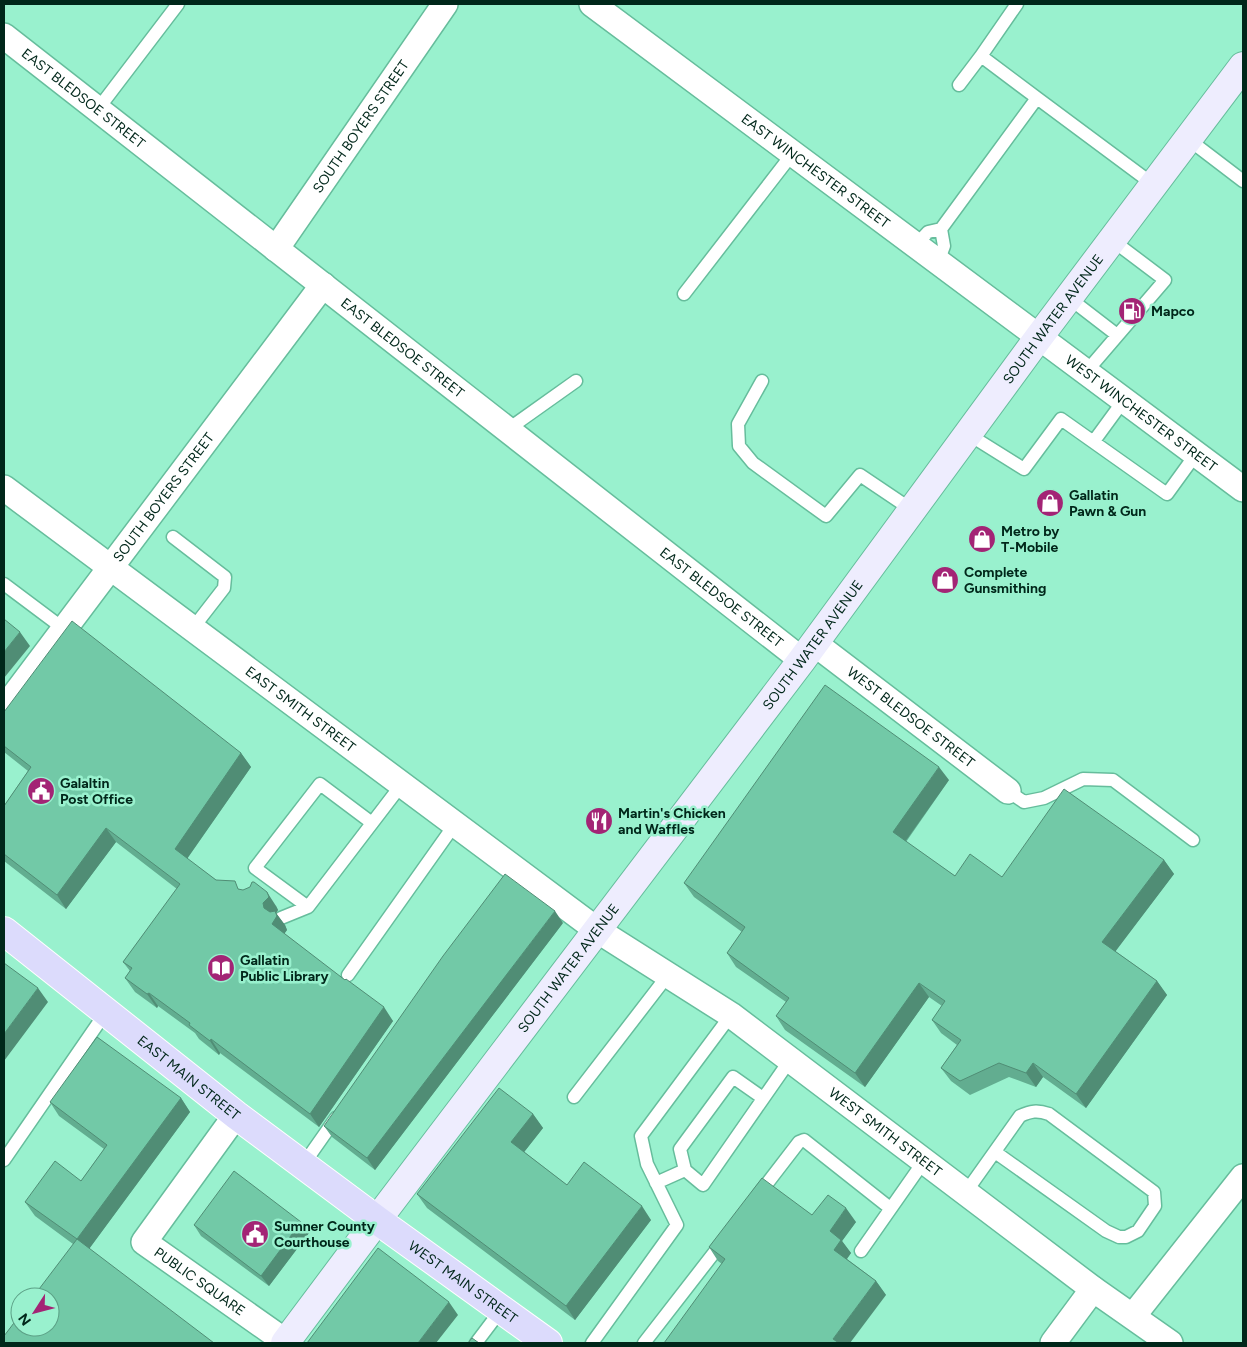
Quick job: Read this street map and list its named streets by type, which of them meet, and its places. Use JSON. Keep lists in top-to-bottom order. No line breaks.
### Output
{"streets":{"main road":["SOUTH WATER AVENUE","EAST MAIN STREET","WEST MAIN STREET"],"street":["EAST BLEDSOE STREET","SOUTH BOYERS STREET","EAST WINCHESTER STREET","WEST WINCHESTER STREET","EAST SMITH STREET","WEST BLEDSOE STREET","WEST SMITH STREET","PUBLIC SQUARE"]},"crossings":[["EAST BLEDSOE STREET","SOUTH BOYERS STREET"],["EAST BLEDSOE STREET","SOUTH WATER AVENUE"],["EAST BLEDSOE STREET","WEST BLEDSOE STREET"],["SOUTH BOYERS STREET","EAST SMITH STREET"],["EAST WINCHESTER STREET","SOUTH WATER AVENUE"],["EAST WINCHESTER STREET","WEST WINCHESTER STREET"],["SOUTH WATER AVENUE","WEST WINCHESTER STREET"],["SOUTH WATER AVENUE","EAST SMITH STREET"],["SOUTH WATER AVENUE","WEST BLEDSOE STREET"],["SOUTH WATER AVENUE","EAST MAIN STREET"],["SOUTH WATER AVENUE","WEST SMITH STREET"],["SOUTH WATER AVENUE","PUBLIC SQUARE"],["SOUTH WATER AVENUE","WEST MAIN STREET"],["EAST SMITH STREET","WEST SMITH STREET"],["EAST MAIN STREET","PUBLIC SQUARE"],["EAST MAIN STREET","WEST MAIN STREET"]],"places":{"fuel station":["Mapco"],"shop":["Gallatin Pawn & Gun","Metro by T-Mobile","Complete Gunsmithing"],"public building":["Galaltin Post Office","Sumner County Courthouse"],"restaurant":["Martin's Chicken and Waffles"],"library":["Gallatin Public Library"]},"north":"bottom left"}
